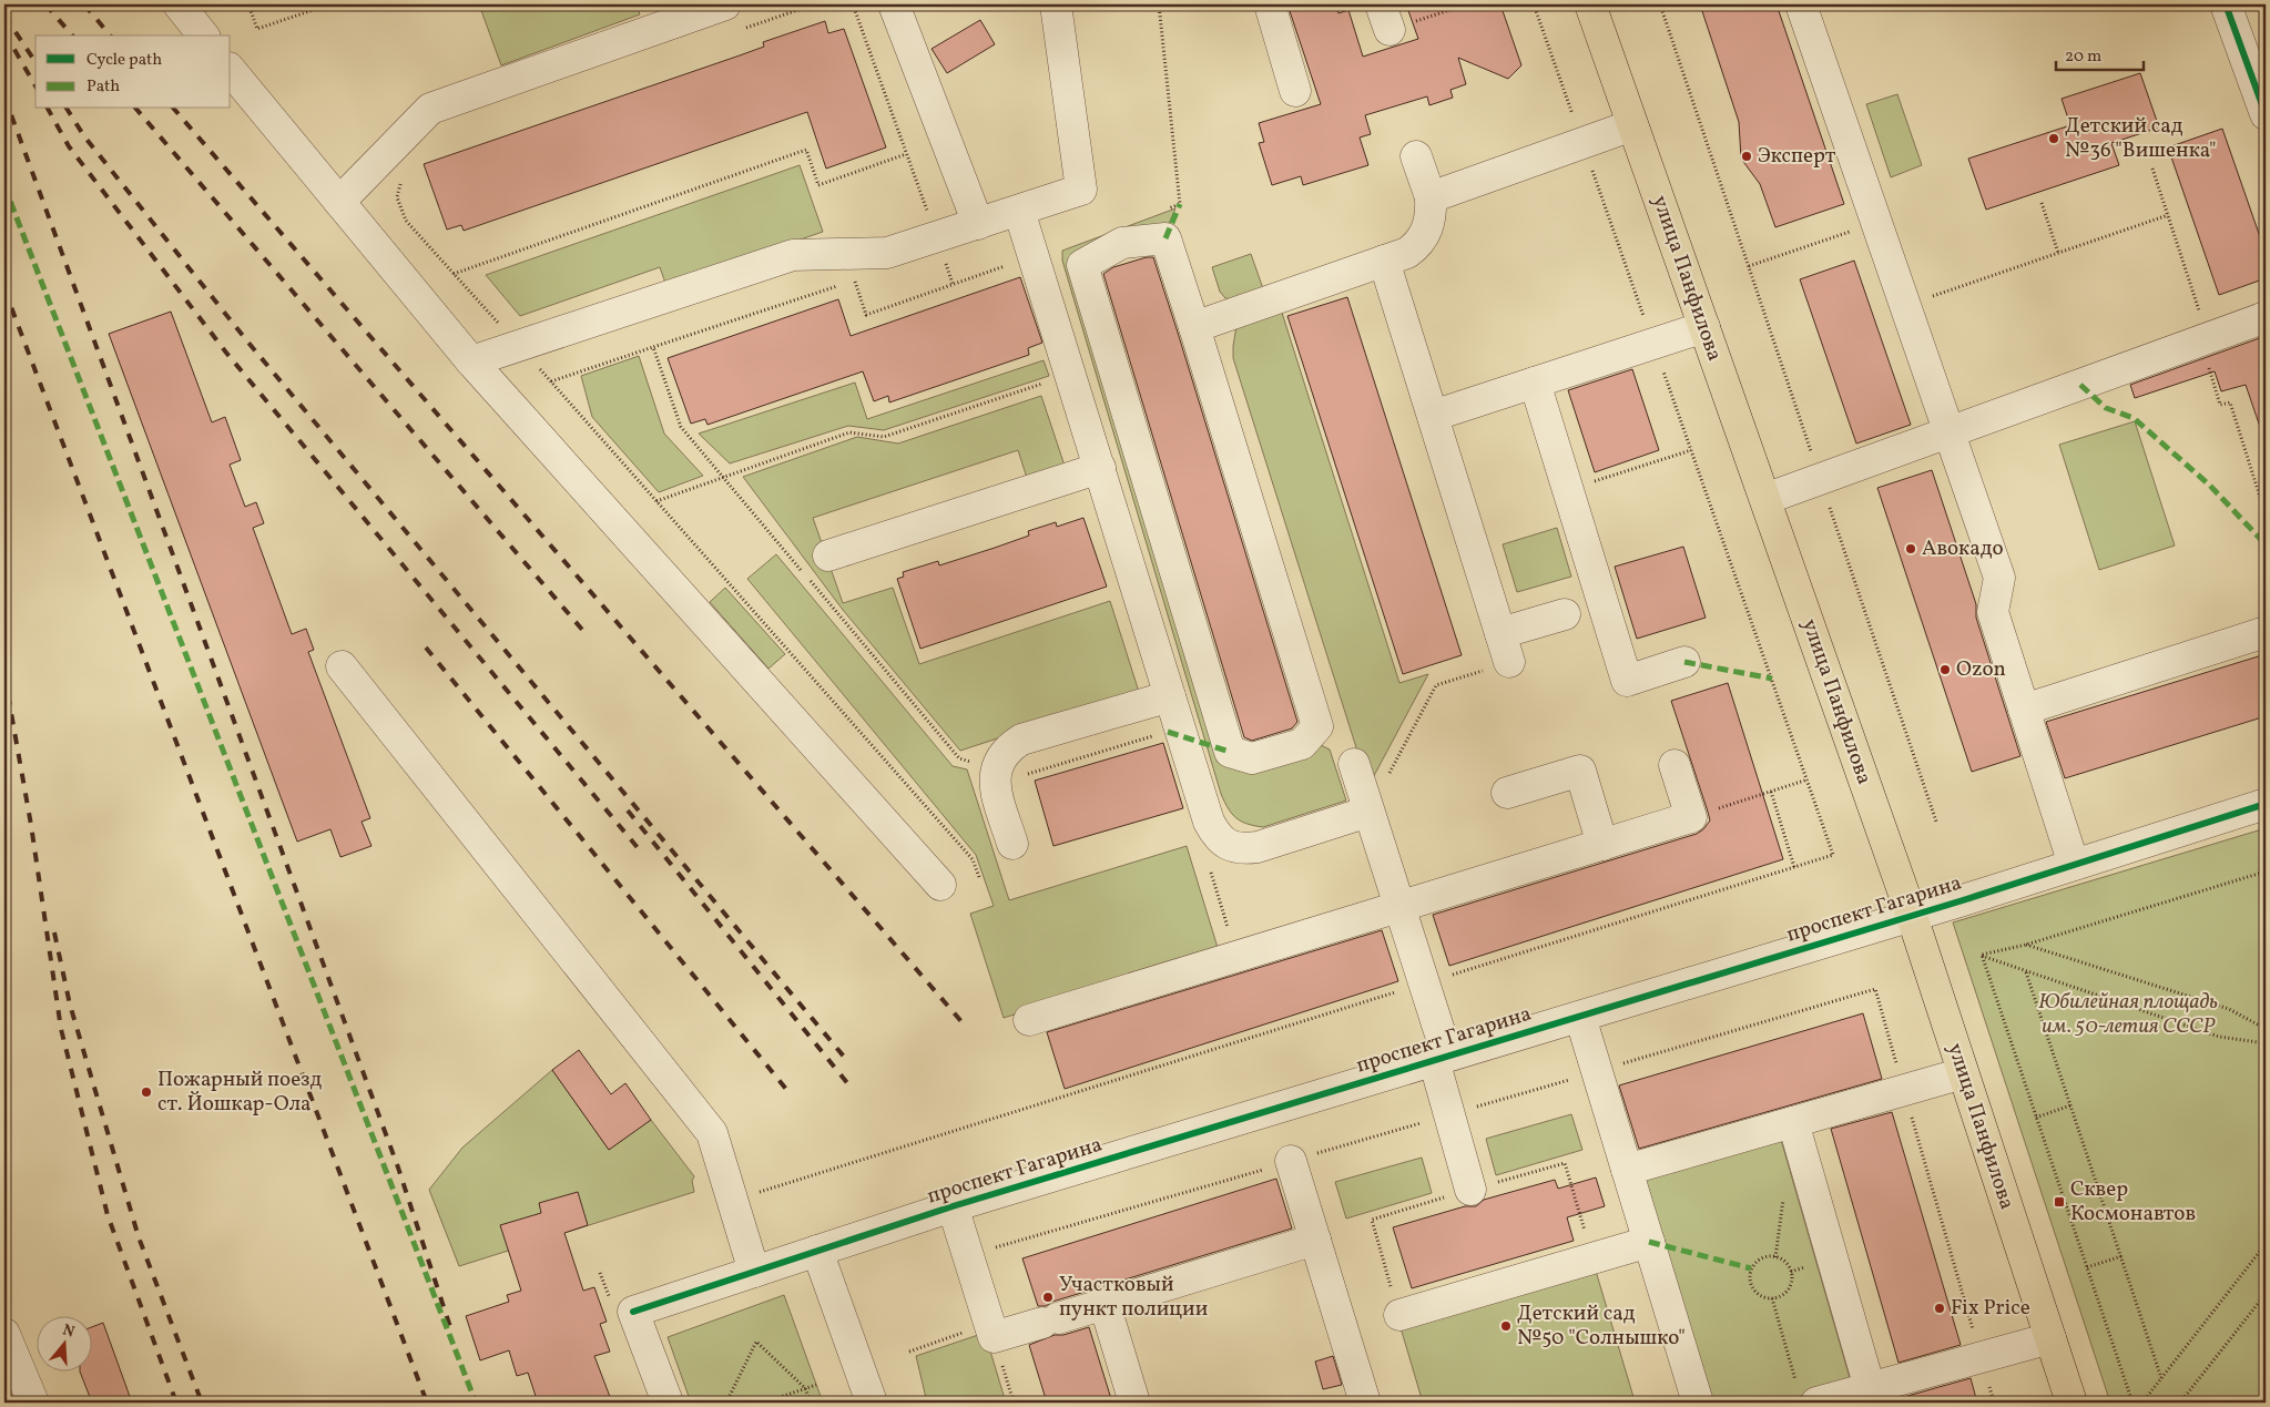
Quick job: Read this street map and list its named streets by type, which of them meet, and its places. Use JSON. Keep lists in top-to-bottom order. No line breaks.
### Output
{"streets":{"main road":["улица Панфилова"],"street":["проспект Гагарина"]},"crossings":[["улица Панфилова","проспект Гагарина"]],"parks":["Юбилейная площадь им. 50-летия СССР"],"places":{"other":["Детский сад №36 \"Вишенка\"","Эксперт","Авокадо","Ozon","Пожарный поезд ст. Йошкар-Ола","Участковый пункт полиции","Fix Price","Детский сад №50 \"Солнышко\""],"transit":["Сквер Космонавтов"]},"legend":["Cycle path","Path"],"scale_bar":"20 m","north":"top"}
